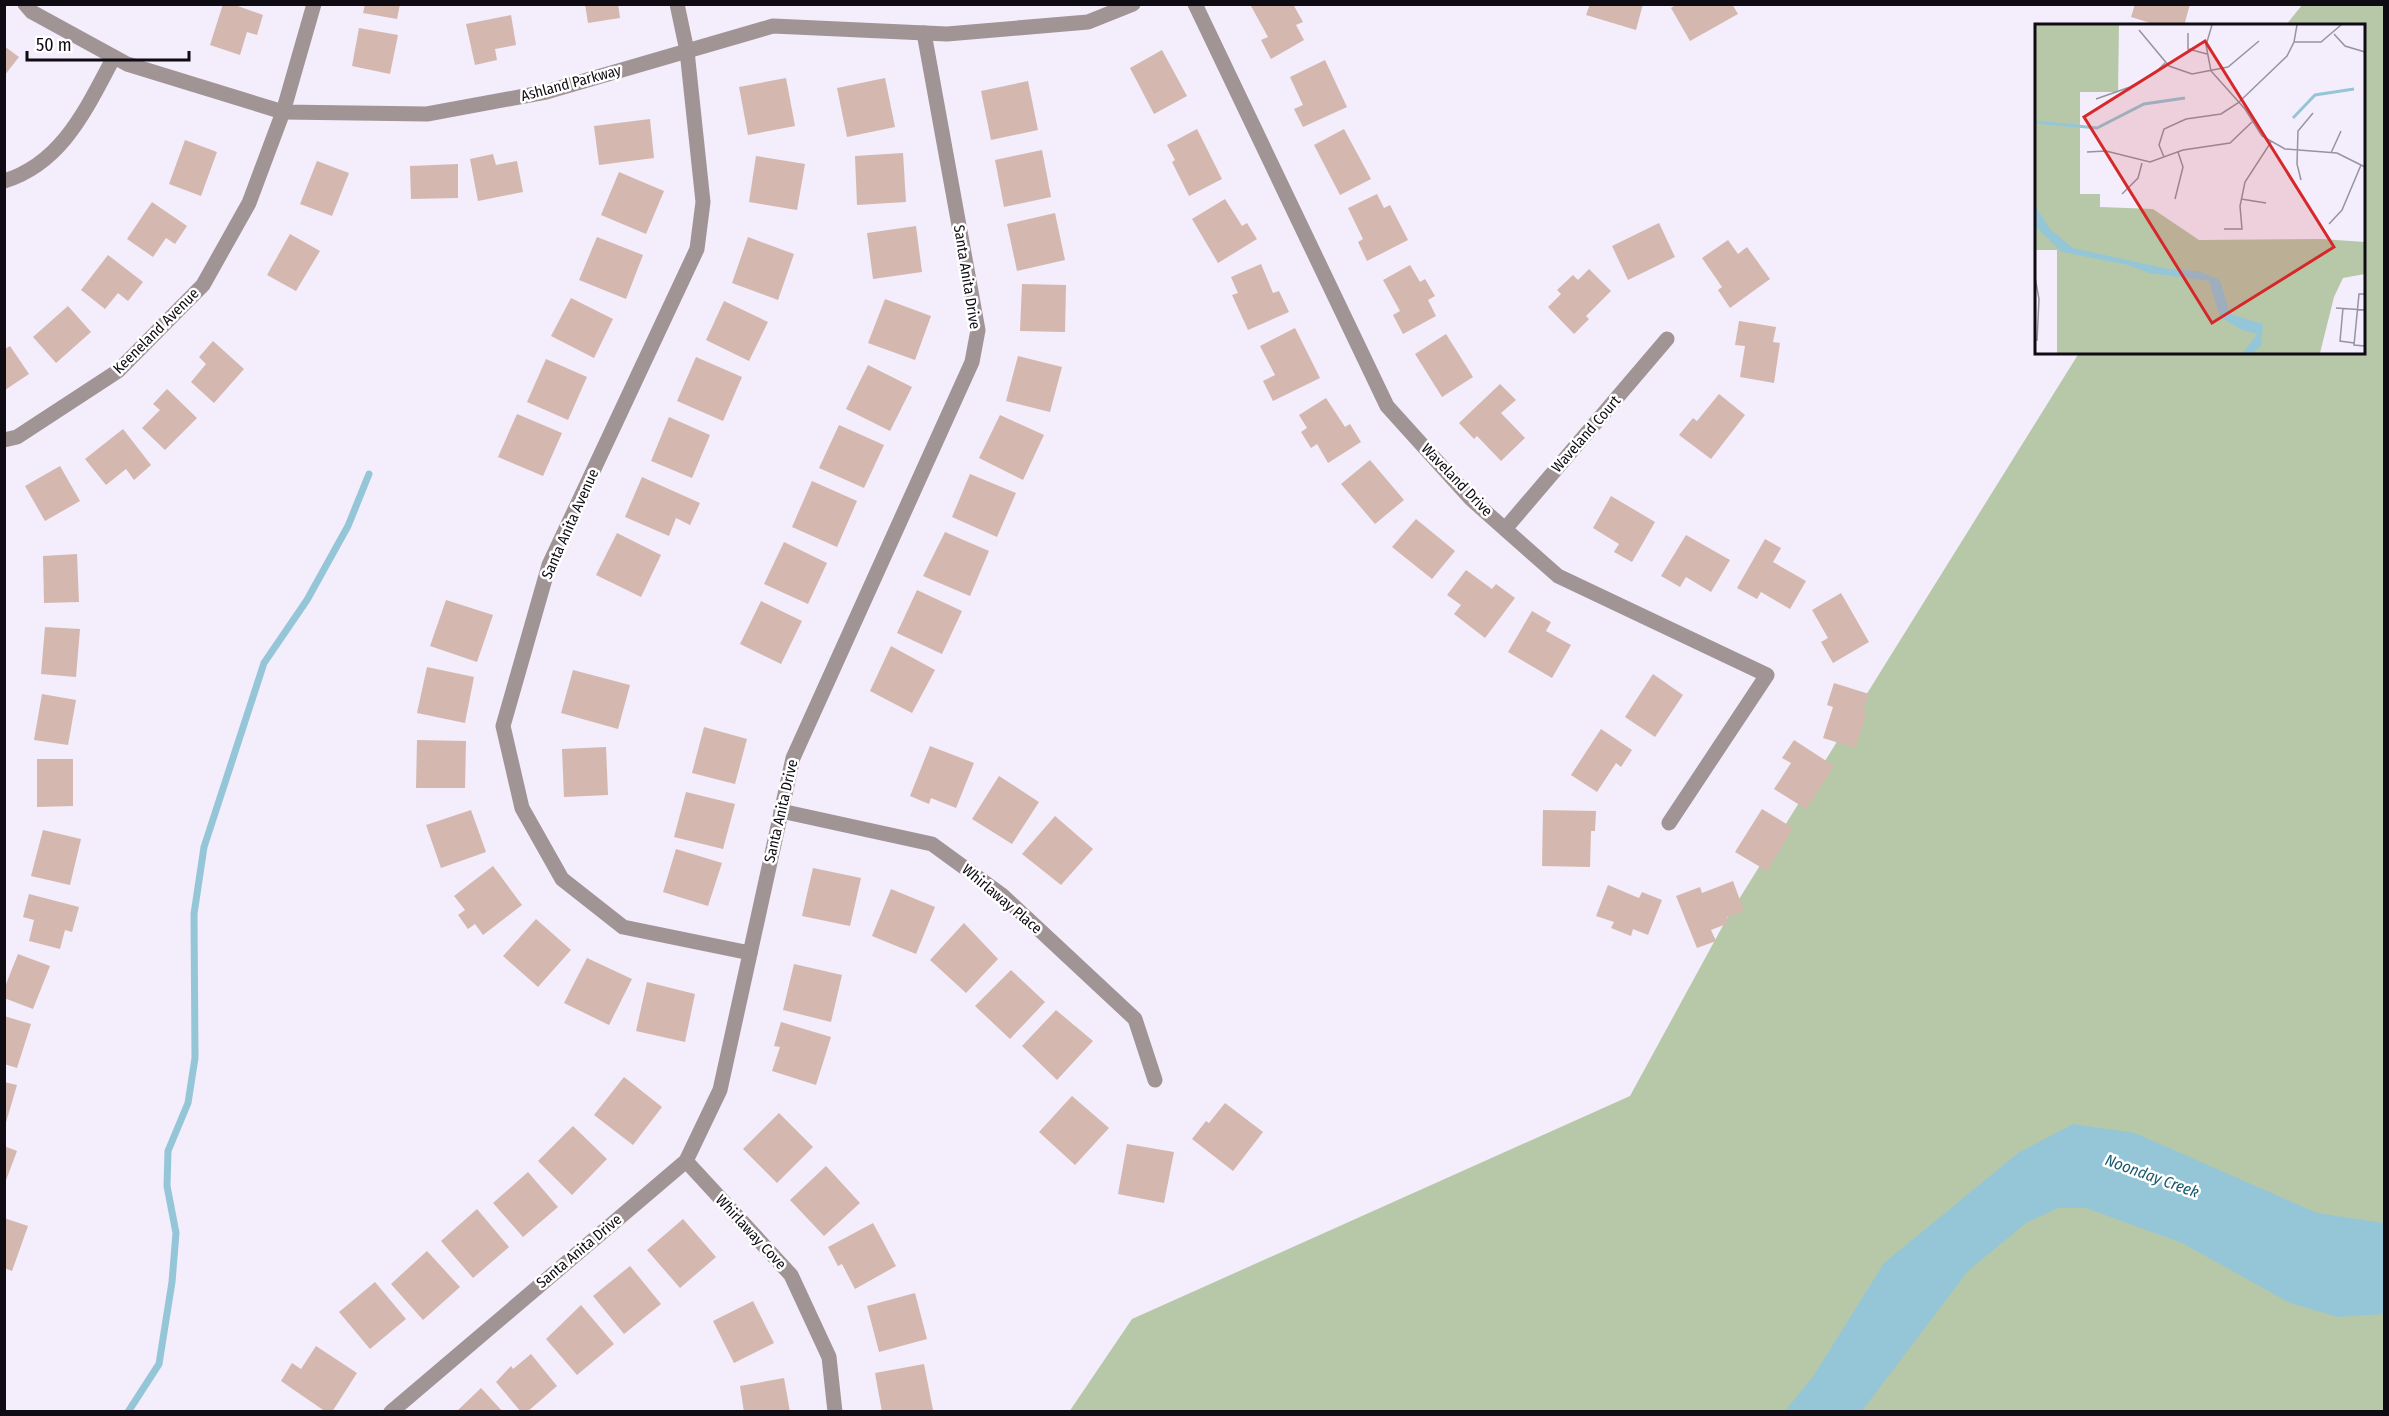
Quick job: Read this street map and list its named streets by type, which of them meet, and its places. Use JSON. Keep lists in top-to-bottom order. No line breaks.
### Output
{"streets":{"street":["Ashland Parkway","Santa Anita Drive","Keeneland Avenue","Waveland Court","Waveland Drive","Santa Anita Avenue","Whirlaway Place","Whirlaway Cove"]},"crossings":[["Ashland Parkway","Santa Anita Drive"],["Ashland Parkway","Keeneland Avenue"],["Ashland Parkway","Santa Anita Avenue"],["Santa Anita Drive","Santa Anita Avenue"],["Santa Anita Drive","Whirlaway Place"],["Santa Anita Drive","Whirlaway Cove"],["Waveland Court","Waveland Drive"]],"water":["Noonday Creek"],"scale_bar":"50 m"}
